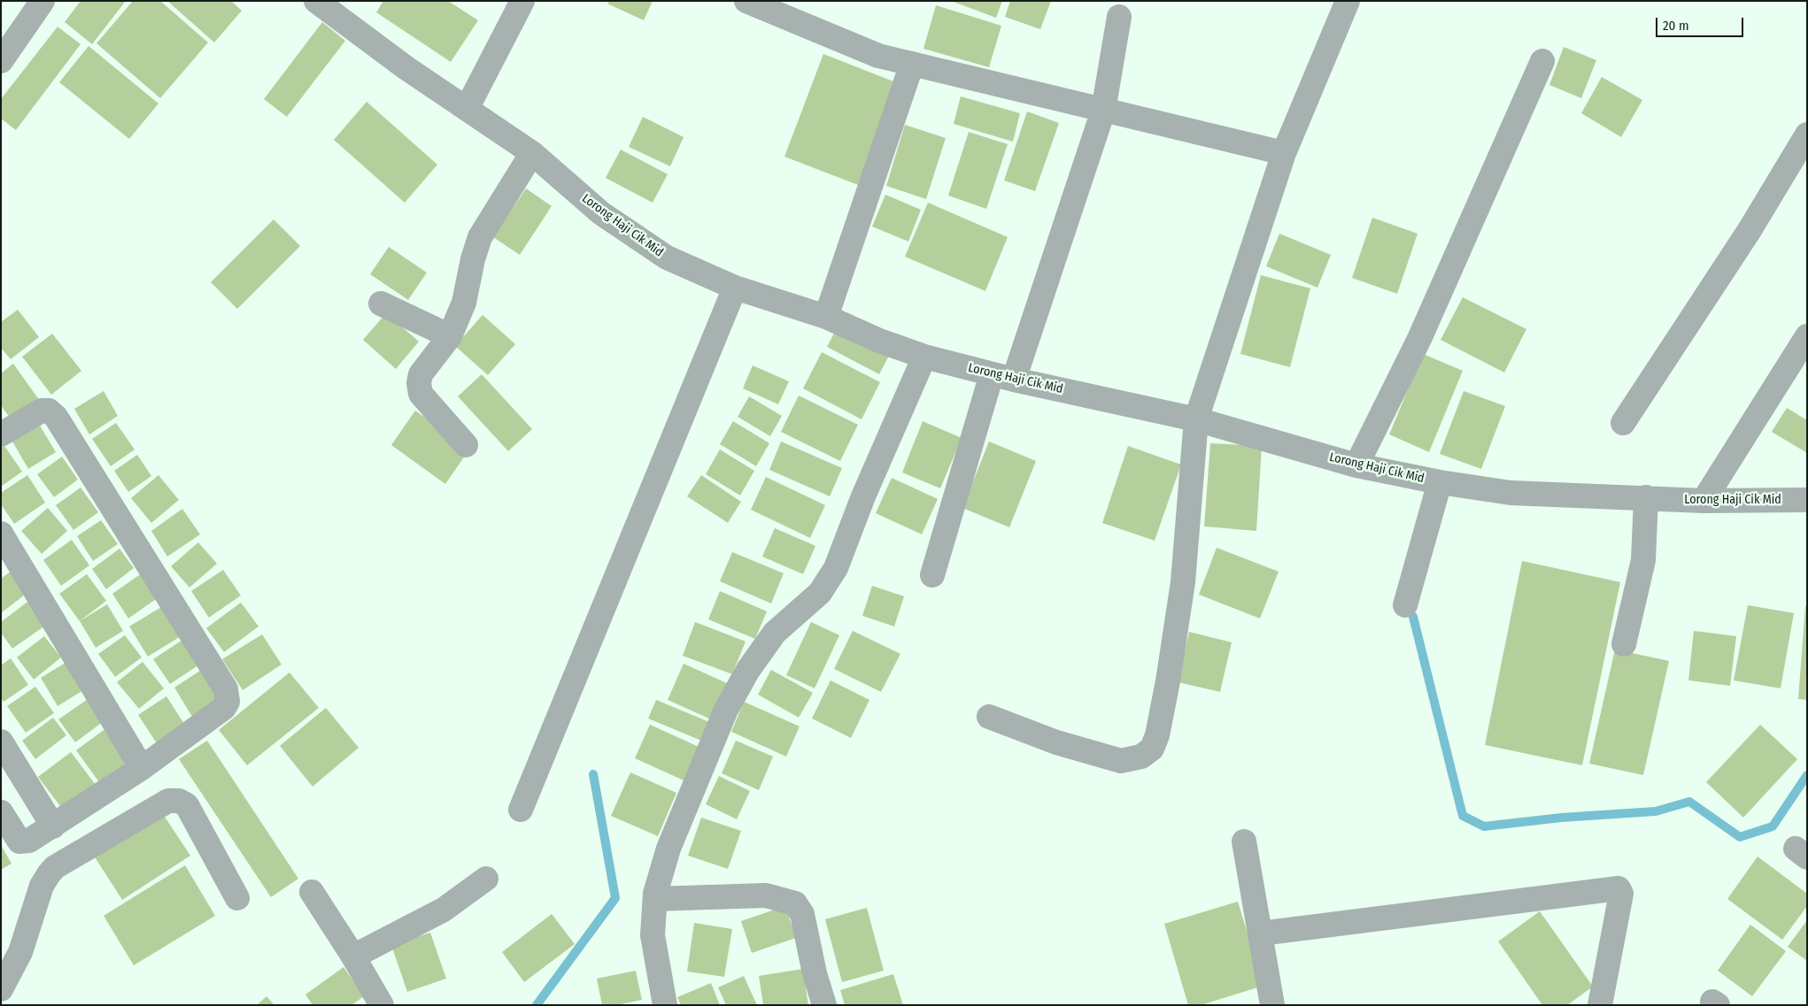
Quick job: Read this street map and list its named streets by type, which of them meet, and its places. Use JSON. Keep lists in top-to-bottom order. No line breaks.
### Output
{"streets":{"street":["Lorong Haji Cik Mid"]},"scale_bar":"20 m"}
